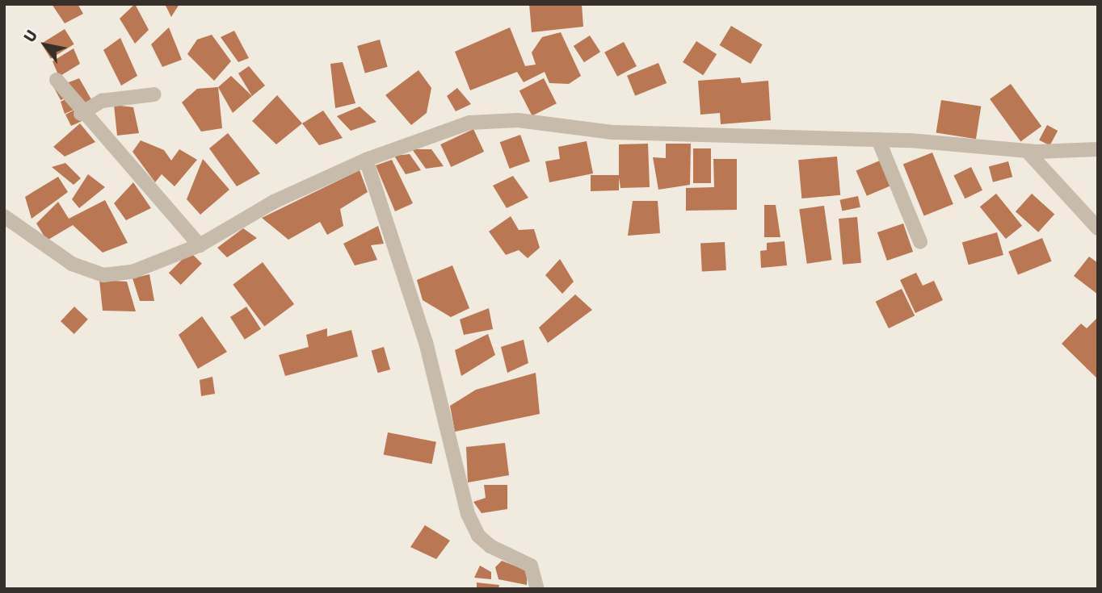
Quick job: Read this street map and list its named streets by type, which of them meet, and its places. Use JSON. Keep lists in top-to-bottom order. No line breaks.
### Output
{"north":"top left"}
